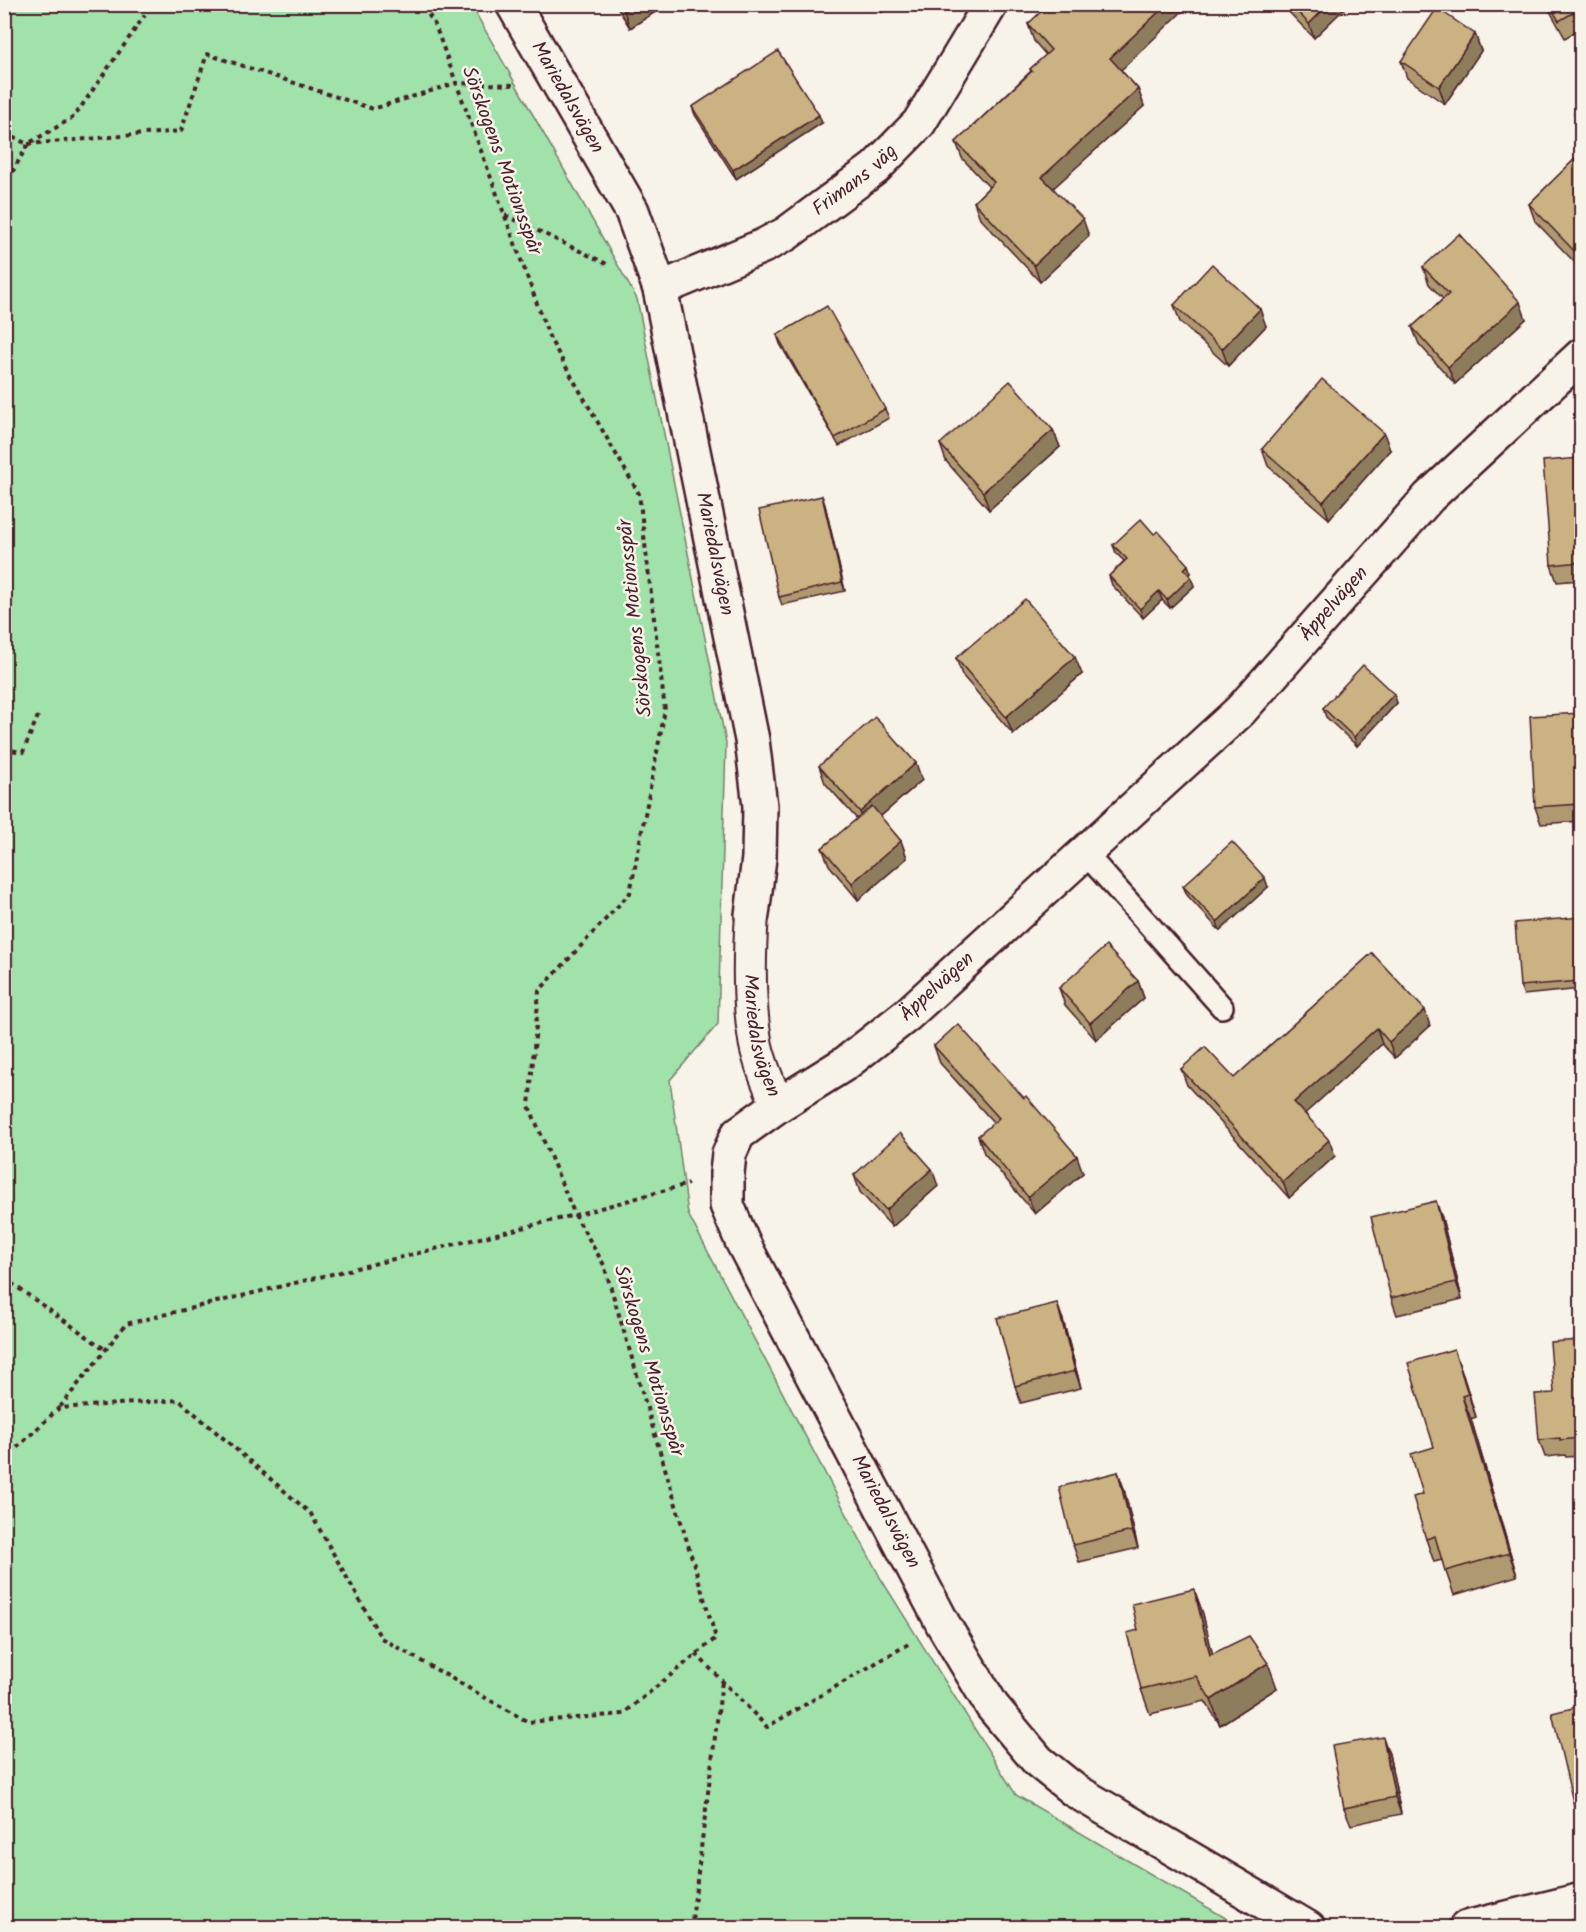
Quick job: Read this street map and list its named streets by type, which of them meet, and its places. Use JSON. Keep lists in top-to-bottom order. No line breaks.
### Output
{"streets":{"street":["Mariedalsvägen","Frimans väg","Äppelvägen"],"path":["Sörskogens Motionsspår"]},"crossings":[["Mariedalsvägen","Frimans väg"],["Mariedalsvägen","Äppelvägen"]]}
